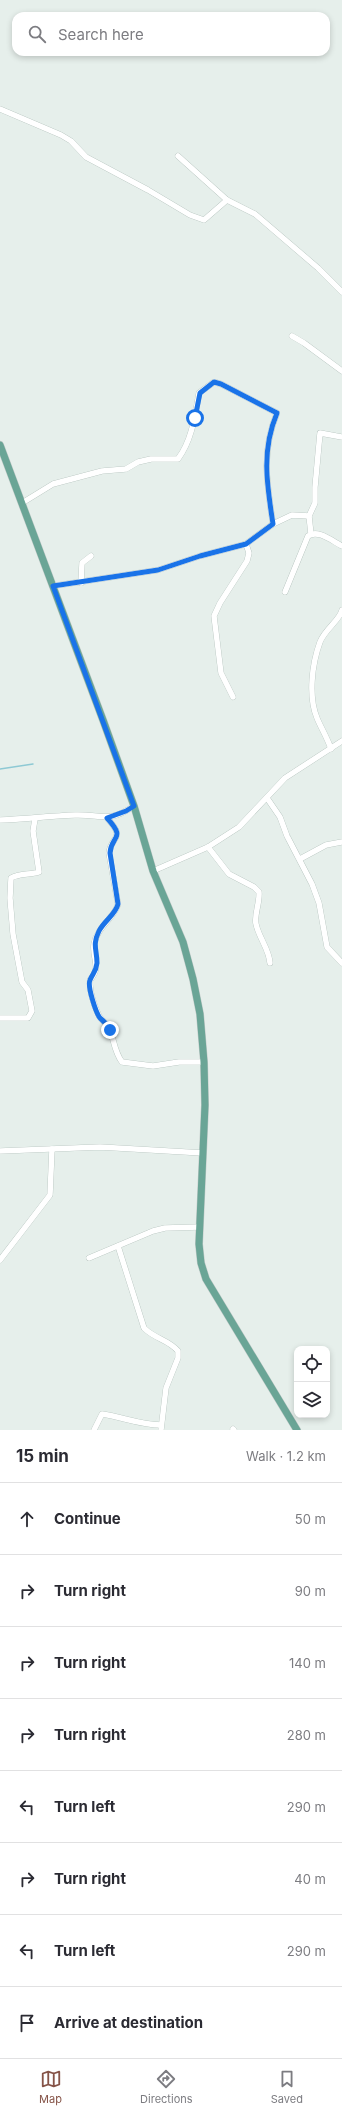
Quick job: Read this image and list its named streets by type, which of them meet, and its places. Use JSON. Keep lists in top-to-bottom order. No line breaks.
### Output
{"page":{"search":"Search here","heading":["15 min","Walk · 1.2 km"],"list":[["Continue","50 m"],["Turn right","90 m"],["Turn right","140 m"],["Turn right","280 m"],["Turn left","290 m"],["Turn right","40 m"],["Turn left","290 m"],"Arrive at destination"],"nav":["Map","Directions","Saved"]}}
